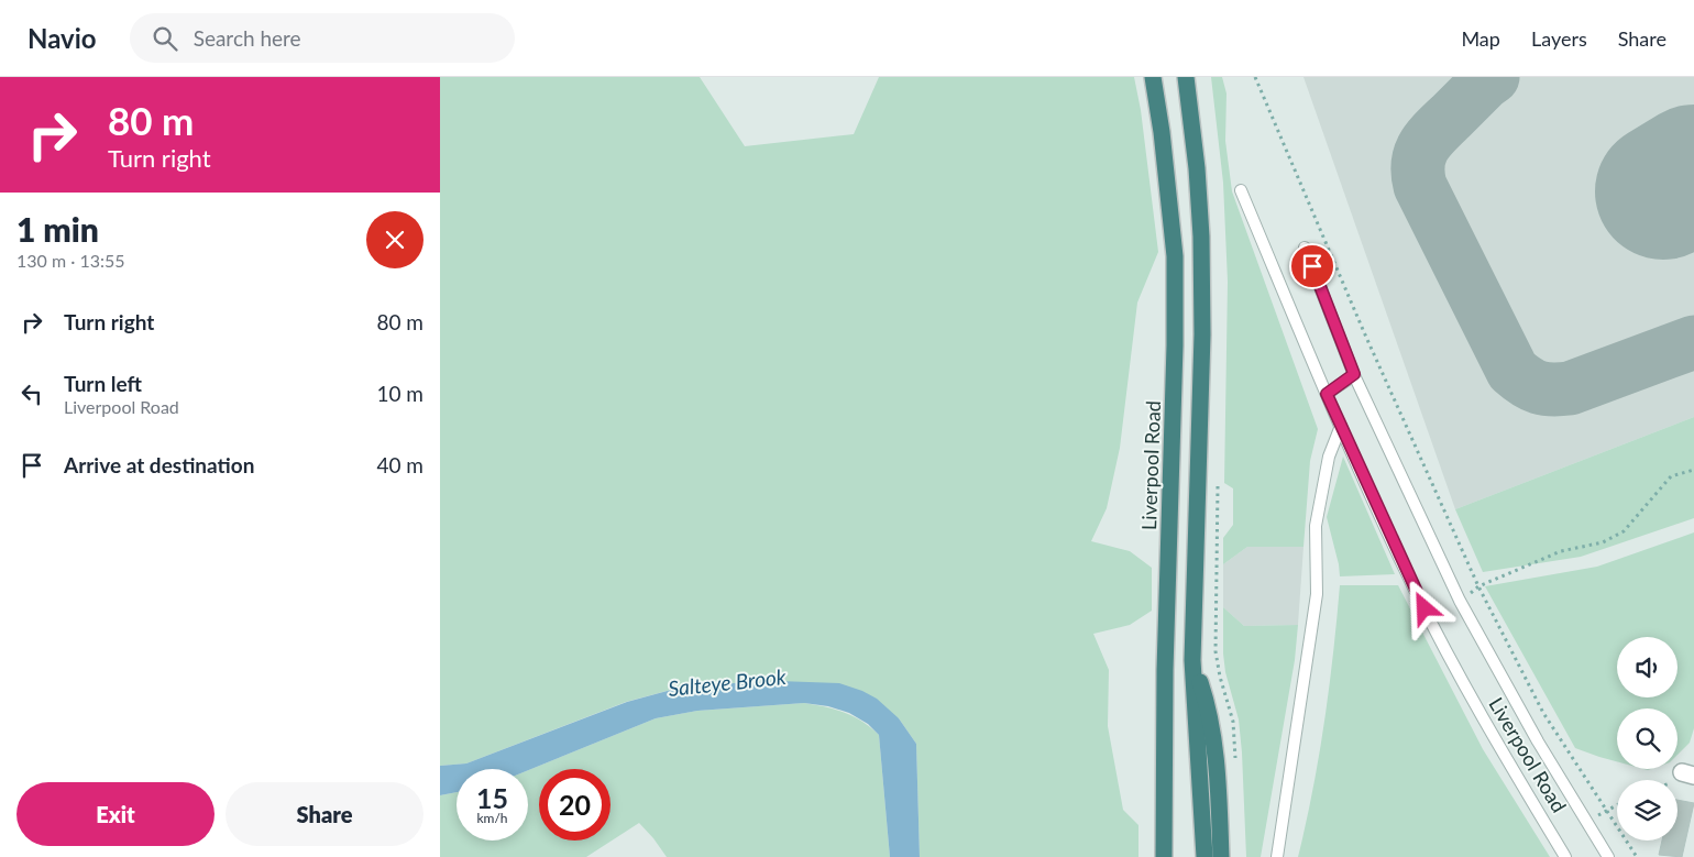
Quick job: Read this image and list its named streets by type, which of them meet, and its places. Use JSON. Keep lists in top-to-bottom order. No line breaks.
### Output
{"streets":{"highway":["Liverpool Road"]},"water":["Salteye Brook"],"page":{"header":"Navio","search":"Search here","nav":["Map","Layers","Share"],"turn":["80 m","Turn right"],"heading":["1 min","130 m · 13:55"],"list":[{"name":"Turn right","value":"80 m"},{"name":"Turn left","note":"Liverpool Road","value":"10 m"},{"name":"Arrive at destination","value":"40 m"}],"speed":"15 km/h","limit":"20","buttons":["Exit","Share"]}}
